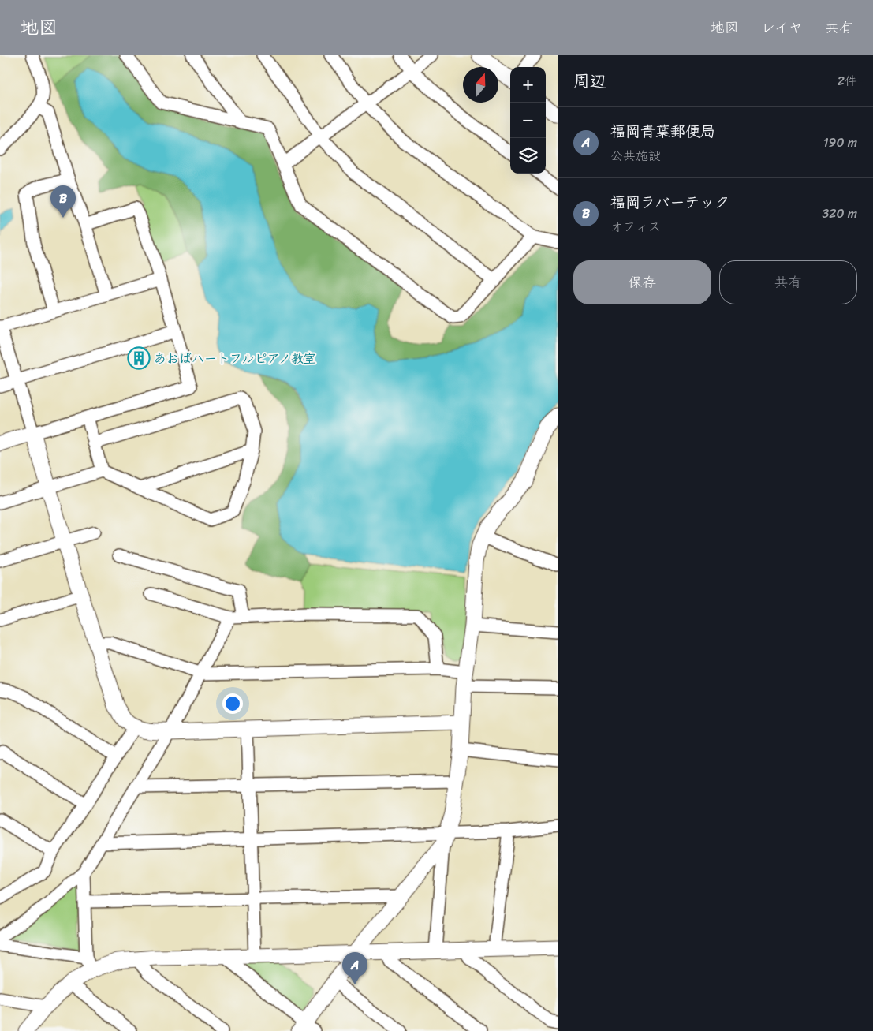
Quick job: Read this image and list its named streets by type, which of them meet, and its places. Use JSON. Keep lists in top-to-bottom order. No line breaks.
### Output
{"places":{"building":["あおばハートフルピアノ教室"]},"north":"top","page":{"header":"地図","nav":["地図","レイヤ","共有"],"heading":["周辺","2件"],"map_buttons":["+","−"],"list":[{"mark":"A","name":"福岡青葉郵便局","note":"公共施設","value":"190 m"},{"mark":"B","name":"福岡ラバーテック","note":"オフィス","value":"320 m"}],"pins":["B","A"],"buttons":["保存","共有"]}}
